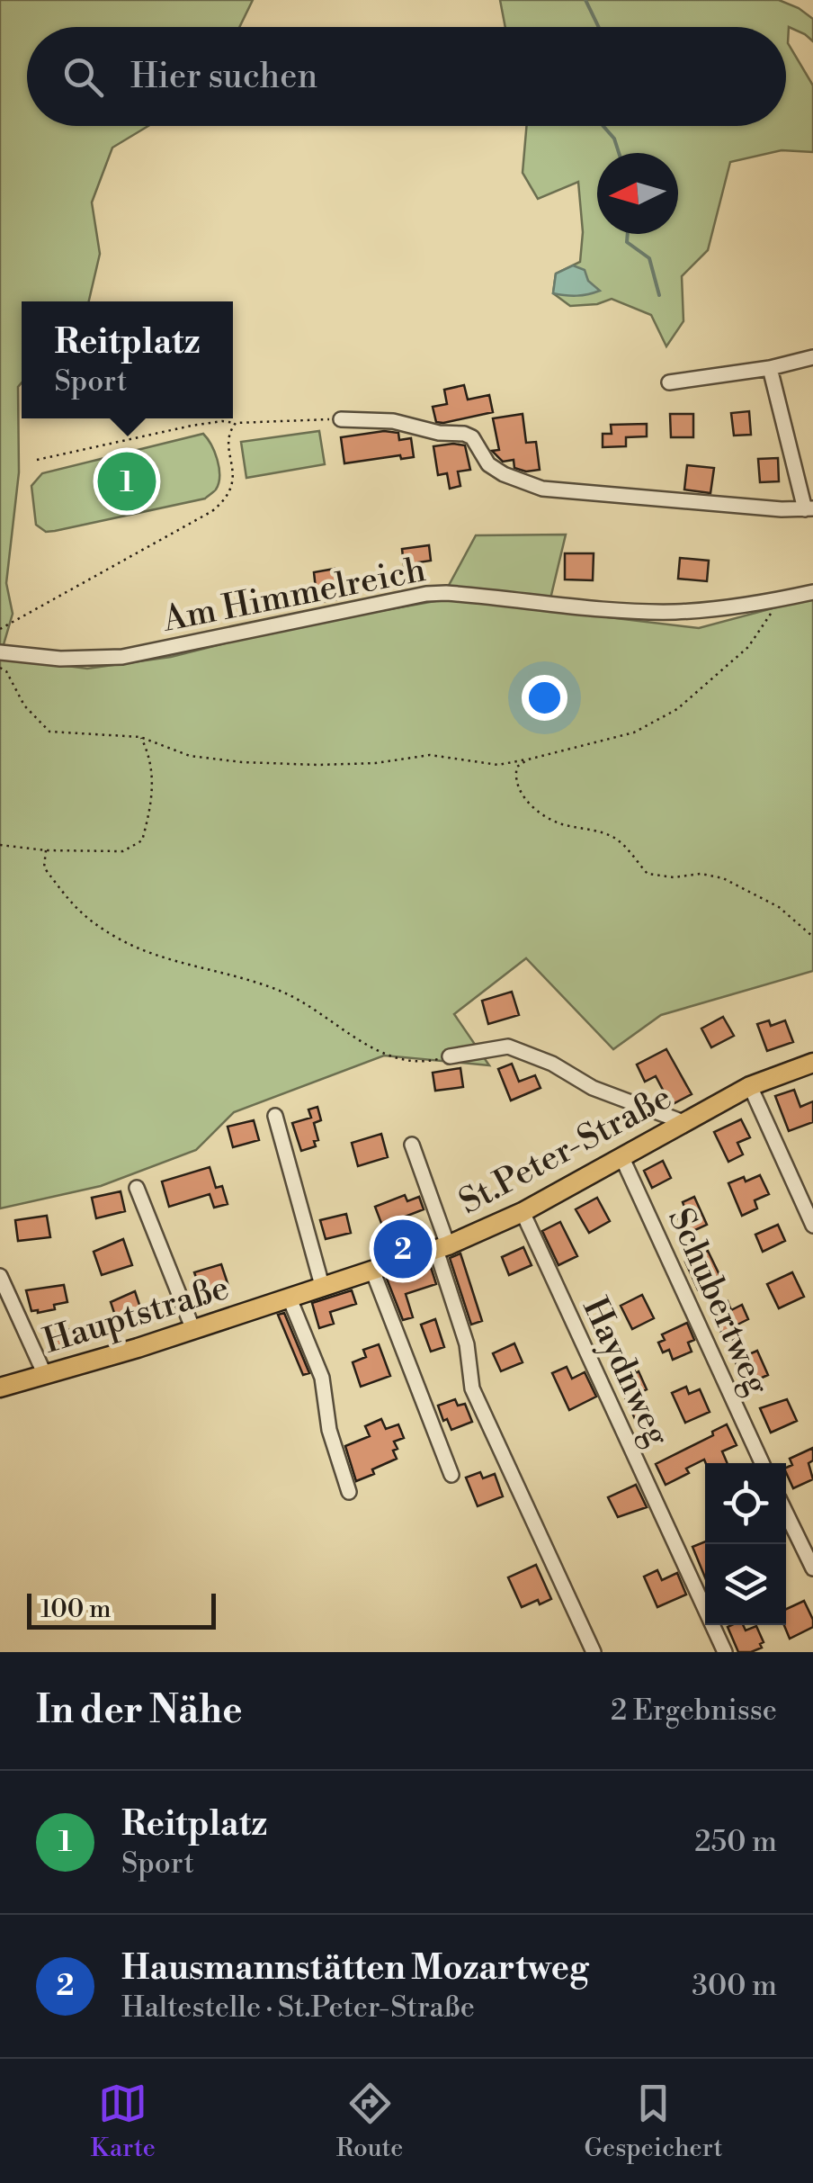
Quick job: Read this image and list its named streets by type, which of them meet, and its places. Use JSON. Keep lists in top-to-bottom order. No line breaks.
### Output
{"streets":{"main road":["St.Peter-Straße","Hauptstraße"],"street":["Am Himmelreich","Schubertweg","Haydnweg"]},"crossings":[["St.Peter-Straße","Schubertweg"],["St.Peter-Straße","Hauptstraße"],["St.Peter-Straße","Haydnweg"]],"scale_bar":"100 m","north":"left","page":{"search":"Hier suchen","popup":["Reitplatz","Sport"],"pins":["1","2"],"scale":"100 m","heading":["In der Nähe","2 Ergebnisse"],"list":[{"mark":"1","name":"Reitplatz","note":"Sport","value":"250 m"},{"mark":"2","name":"Hausmannstätten Mozartweg","note":"Haltestelle · St.Peter-Straße","value":"300 m"}],"nav":["Karte","Route","Gespeichert"]}}
